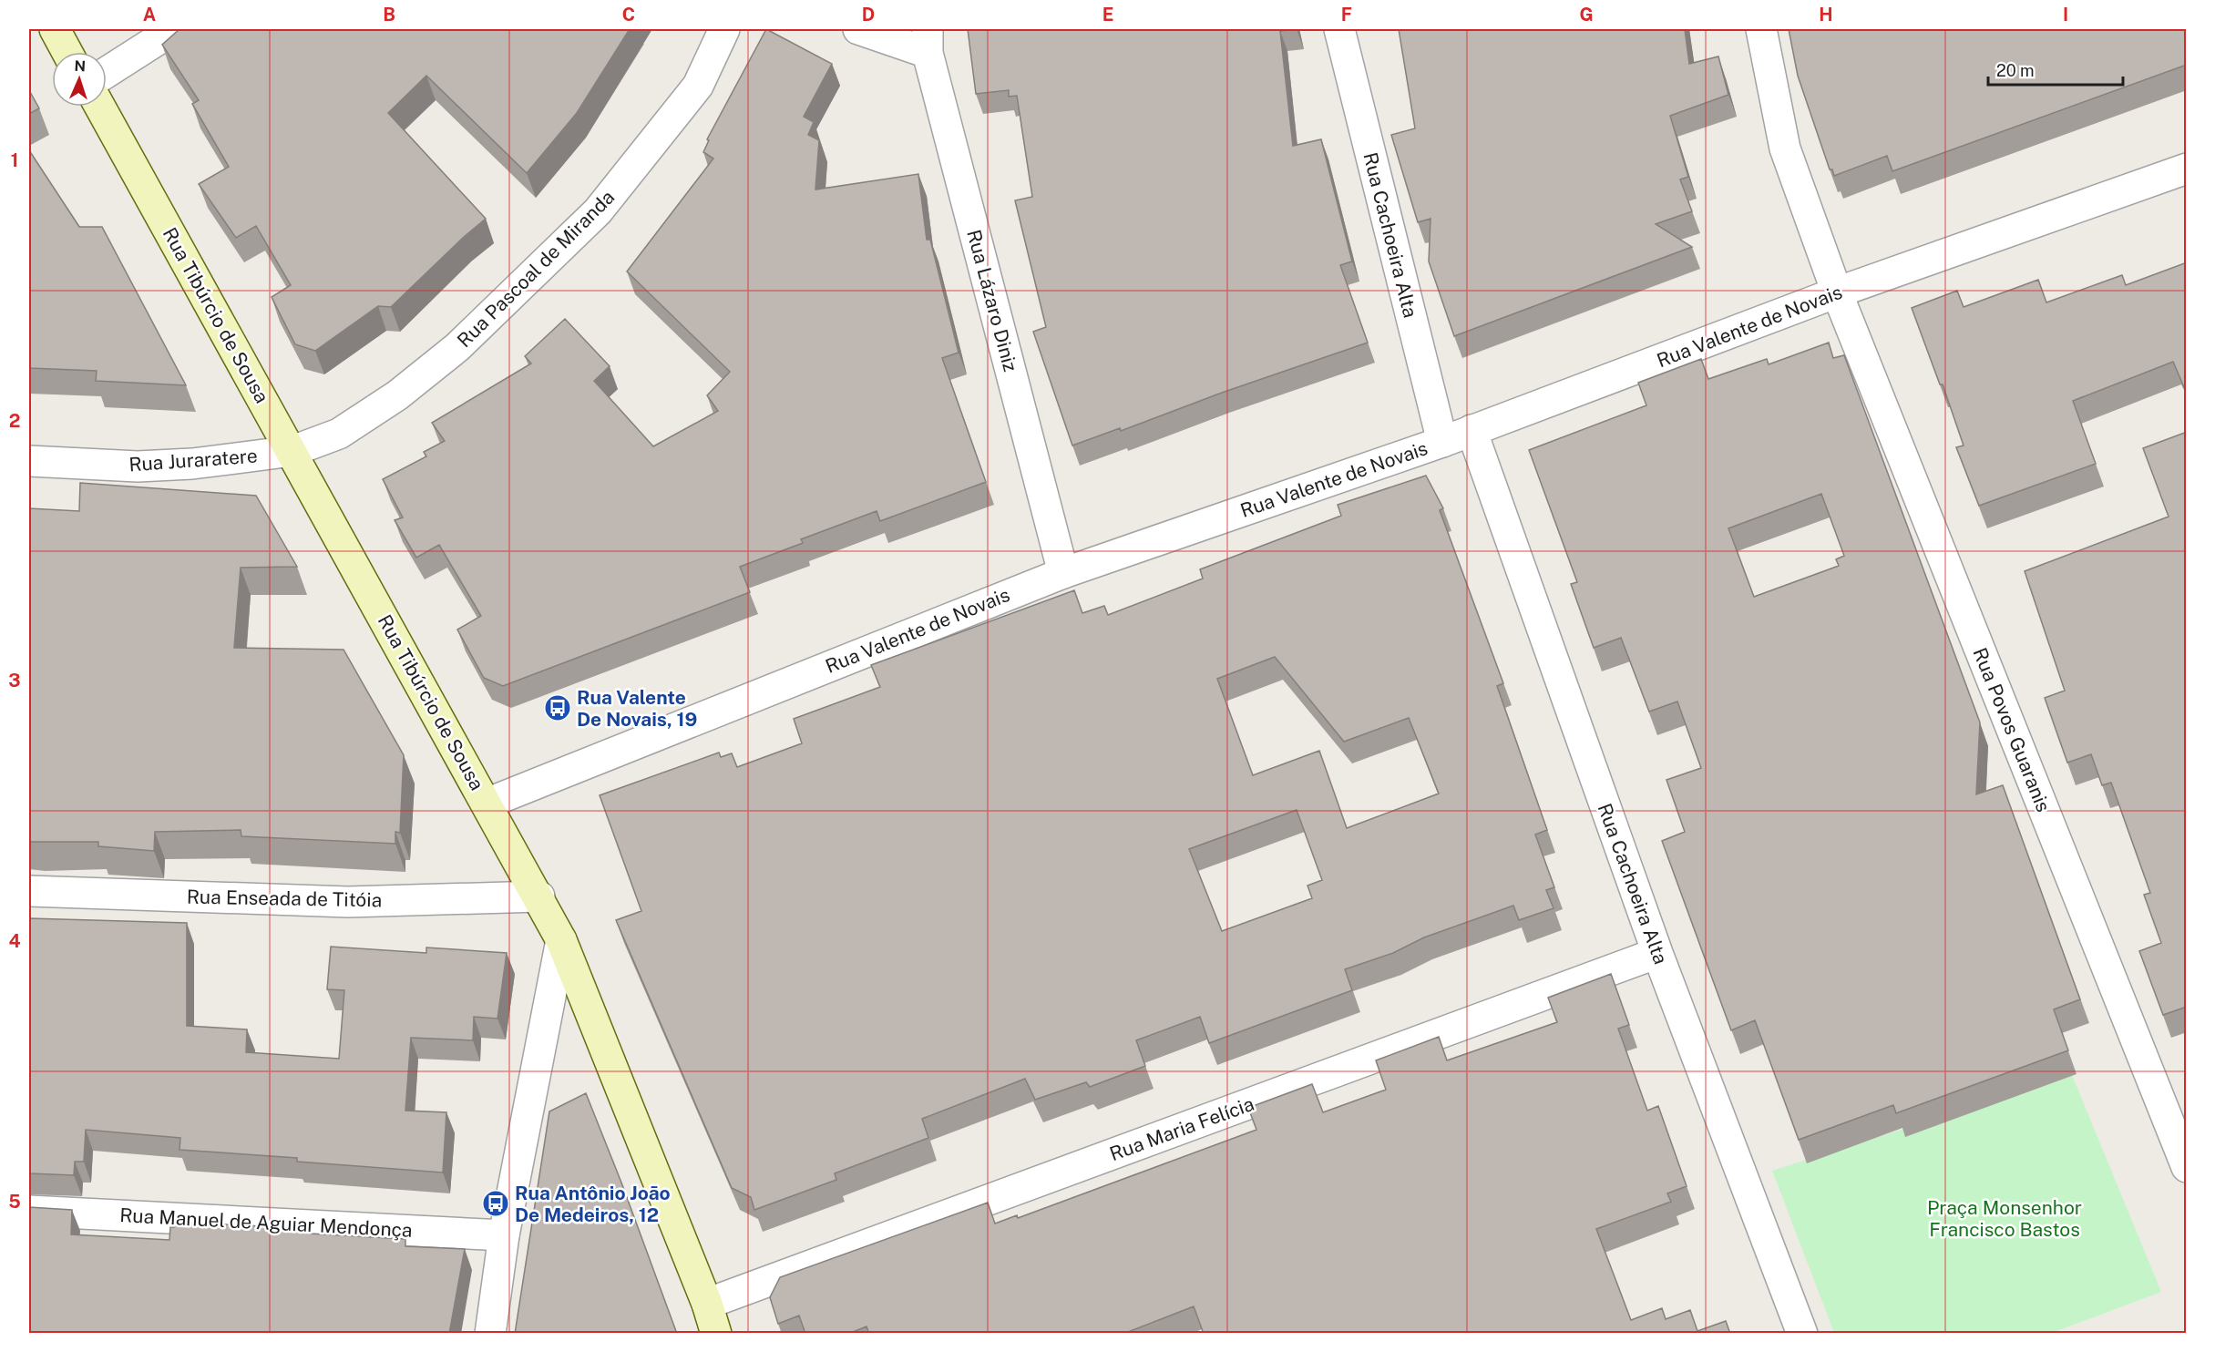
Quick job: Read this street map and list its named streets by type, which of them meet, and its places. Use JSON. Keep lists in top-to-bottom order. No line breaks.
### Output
{"streets":{"main road":["Rua Tibúrcio de Sousa"],"street":["Rua Cachoeira Alta","Rua Pascoal de Miranda","Rua Lázaro Diniz","Rua Valente de Novais","Rua Juraratere","Rua Povos Guaranis","Rua Enseada de Titóia","Rua Maria Felícia","Rua Manuel de Aguiar Mendonça"]},"crossings":[["Rua Cachoeira Alta","Rua Valente de Novais"],["Rua Cachoeira Alta","Rua Maria Felícia"],["Rua Pascoal de Miranda","Rua Tibúrcio de Sousa"],["Rua Pascoal de Miranda","Rua Juraratere"],["Rua Lázaro Diniz","Rua Valente de Novais"],["Rua Tibúrcio de Sousa","Rua Valente de Novais"],["Rua Tibúrcio de Sousa","Rua Juraratere"],["Rua Tibúrcio de Sousa","Rua Enseada de Titóia"],["Rua Tibúrcio de Sousa","Rua Maria Felícia"],["Rua Valente de Novais","Rua Povos Guaranis"]],"parks":["Praça Monsenhor Francisco Bastos"],"places":{"bus stop":["Rua Valente De Novais, 19","Rua Antônio João De Medeiros, 12"]},"scale_bar":"20 m","north":"top","grid":{"columns":["A","B","C","D","E","F","G","H","I"],"rows":["1","2","3","4","5"]}}
